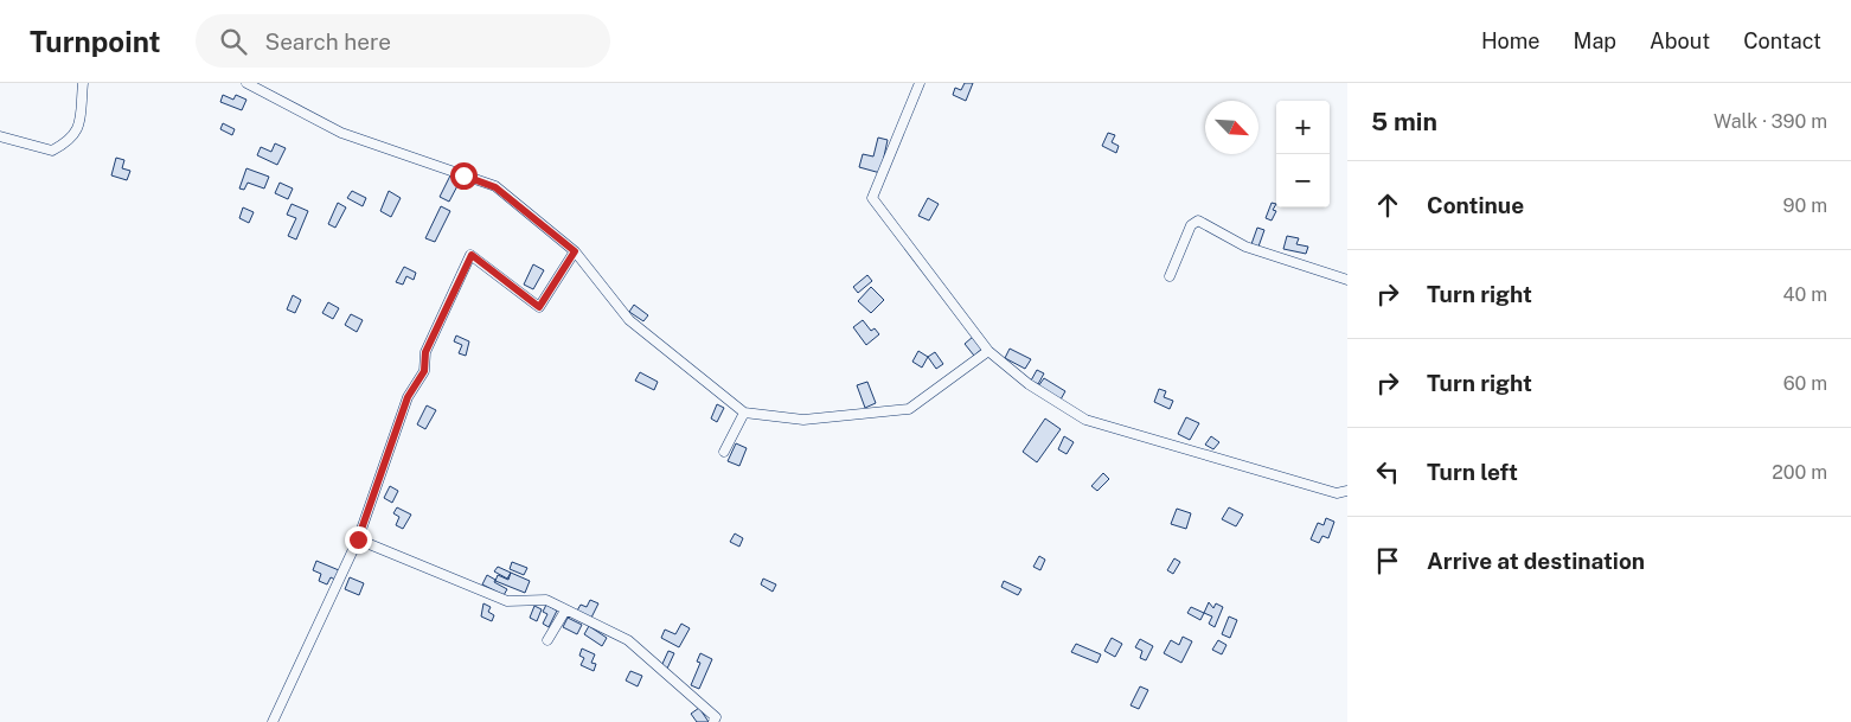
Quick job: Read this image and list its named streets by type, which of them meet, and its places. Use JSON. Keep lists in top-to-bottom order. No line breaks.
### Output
{"north":"bottom right","page":{"header":"Turnpoint","search":"Search here","nav":["Home","Map","About","Contact"],"heading":["5 min","Walk · 390 m"],"map_buttons":["+","−"],"list":[["Continue","90 m"],["Turn right","40 m"],["Turn right","60 m"],["Turn left","200 m"],"Arrive at destination"]}}
